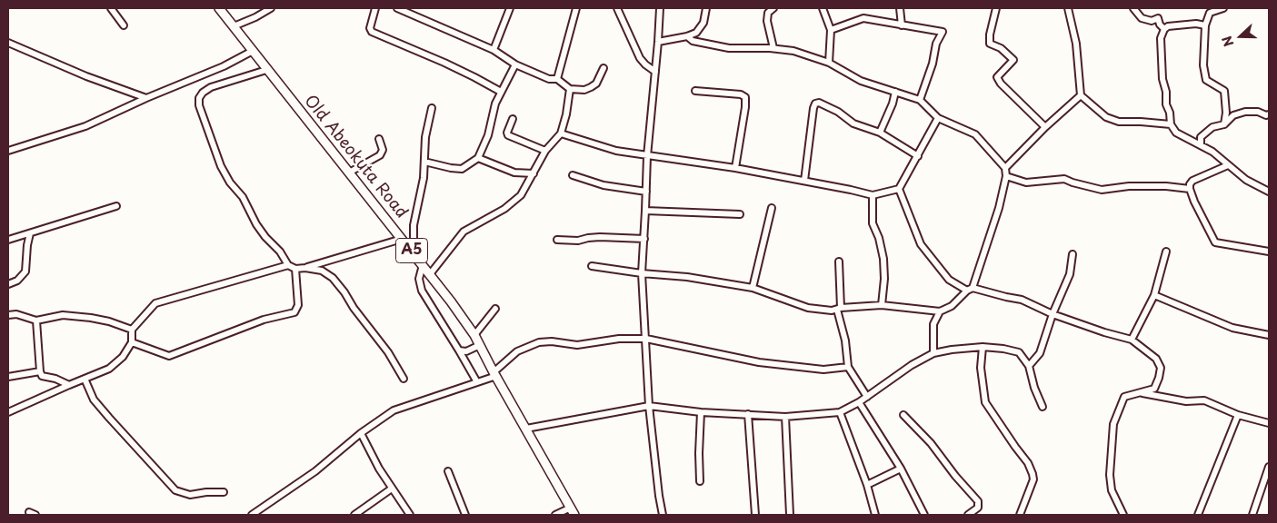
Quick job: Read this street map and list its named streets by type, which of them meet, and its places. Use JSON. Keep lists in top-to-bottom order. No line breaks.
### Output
{"streets":{"highway":["Old Abeokuta Road","A5"]},"north":"left"}
